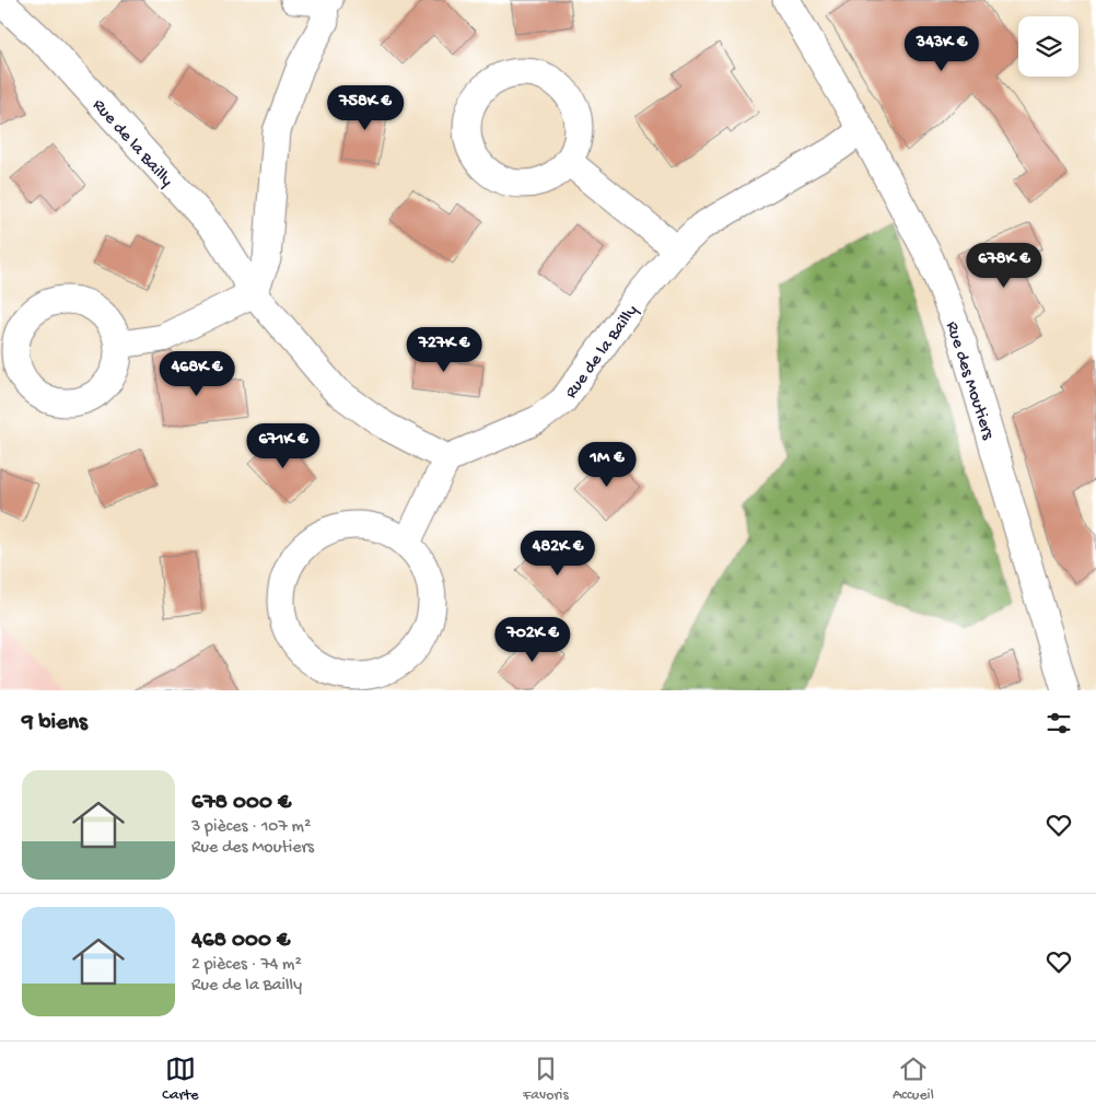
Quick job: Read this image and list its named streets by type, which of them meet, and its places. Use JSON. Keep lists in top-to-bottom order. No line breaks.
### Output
{"streets":{"street":["Rue de la Bailly","Rue des Moutiers"]},"crossings":[["Rue de la Bailly","Rue des Moutiers"]],"page":{"price":["343K €","758K €","678K €","727K €","468K €","671K €","1M €","482K €","702K €"],"heading":"9 biens","list":[{"name":"678 000 €","note":"3 pièces · 107 m² · Rue des Moutiers"},{"name":"468 000 €","note":"2 pièces · 74 m² · Rue de la Bailly"}],"tabs":["Carte","Favoris","Accueil"]}}
